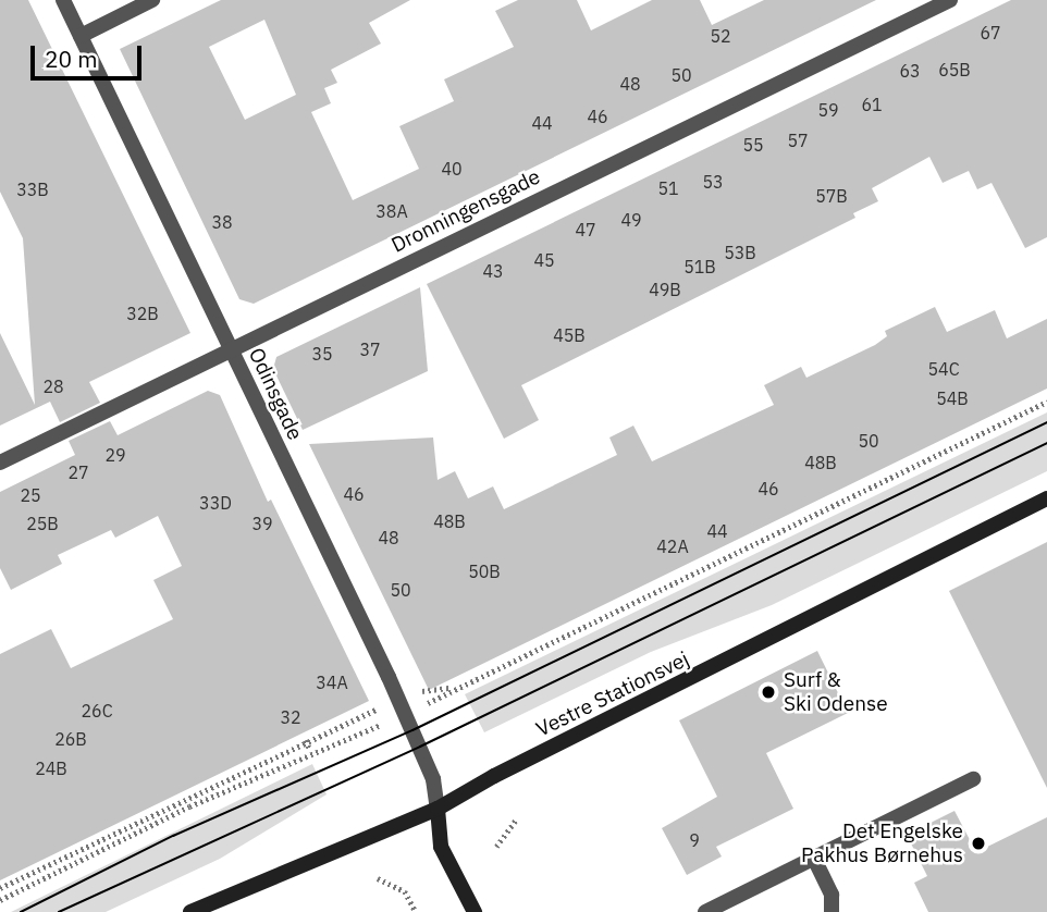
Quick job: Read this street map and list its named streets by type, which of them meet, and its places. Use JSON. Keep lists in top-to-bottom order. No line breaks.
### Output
{"streets":{"street":["Dronningensgade","Odinsgade","Vestre Stationsvej"]},"crossings":[["Dronningensgade","Odinsgade"],["Odinsgade","Vestre Stationsvej"]],"places":["Surf & Ski Odense","Det Engelske Pakhus Børnehus"],"house_numbers":["67","52","65B","63","50","48","61","59","46","44","57","55","40","53","51","33B","57B","38A","49","38","47","53B","45","51B","43","49B","32B","45B","37","35","54C","28","54B","50","29","48B","27","46","46","25","33D","48B","25B","39","44","48","42A","50B","50","34A","26C","32","26B","24B","9"],"scale_bar":"20 m"}
